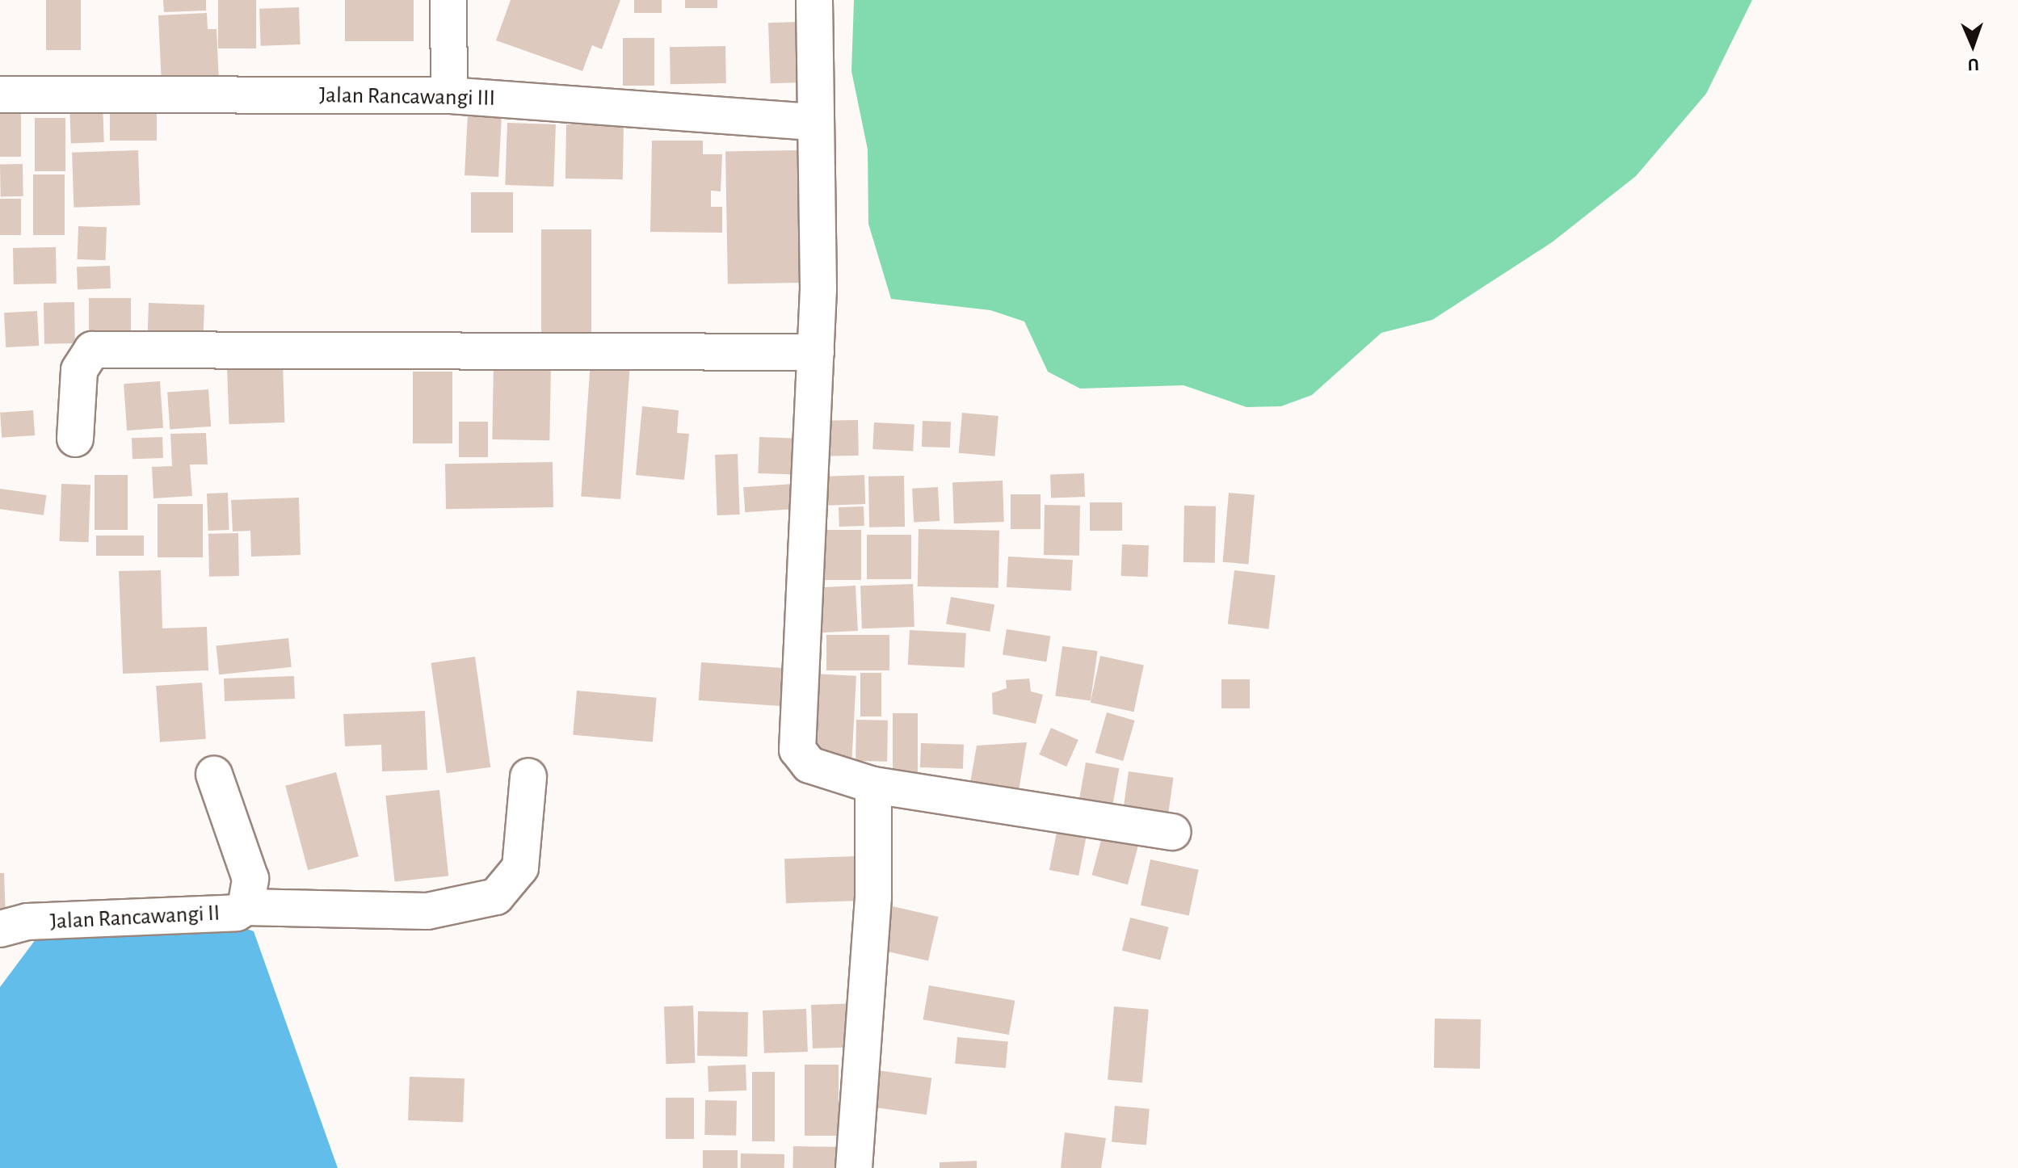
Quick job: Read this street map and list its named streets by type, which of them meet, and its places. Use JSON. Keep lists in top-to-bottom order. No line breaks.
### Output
{"streets":{"street":["Jalan Rancawangi III","Jalan Rancawangi II"]},"north":"bottom"}
